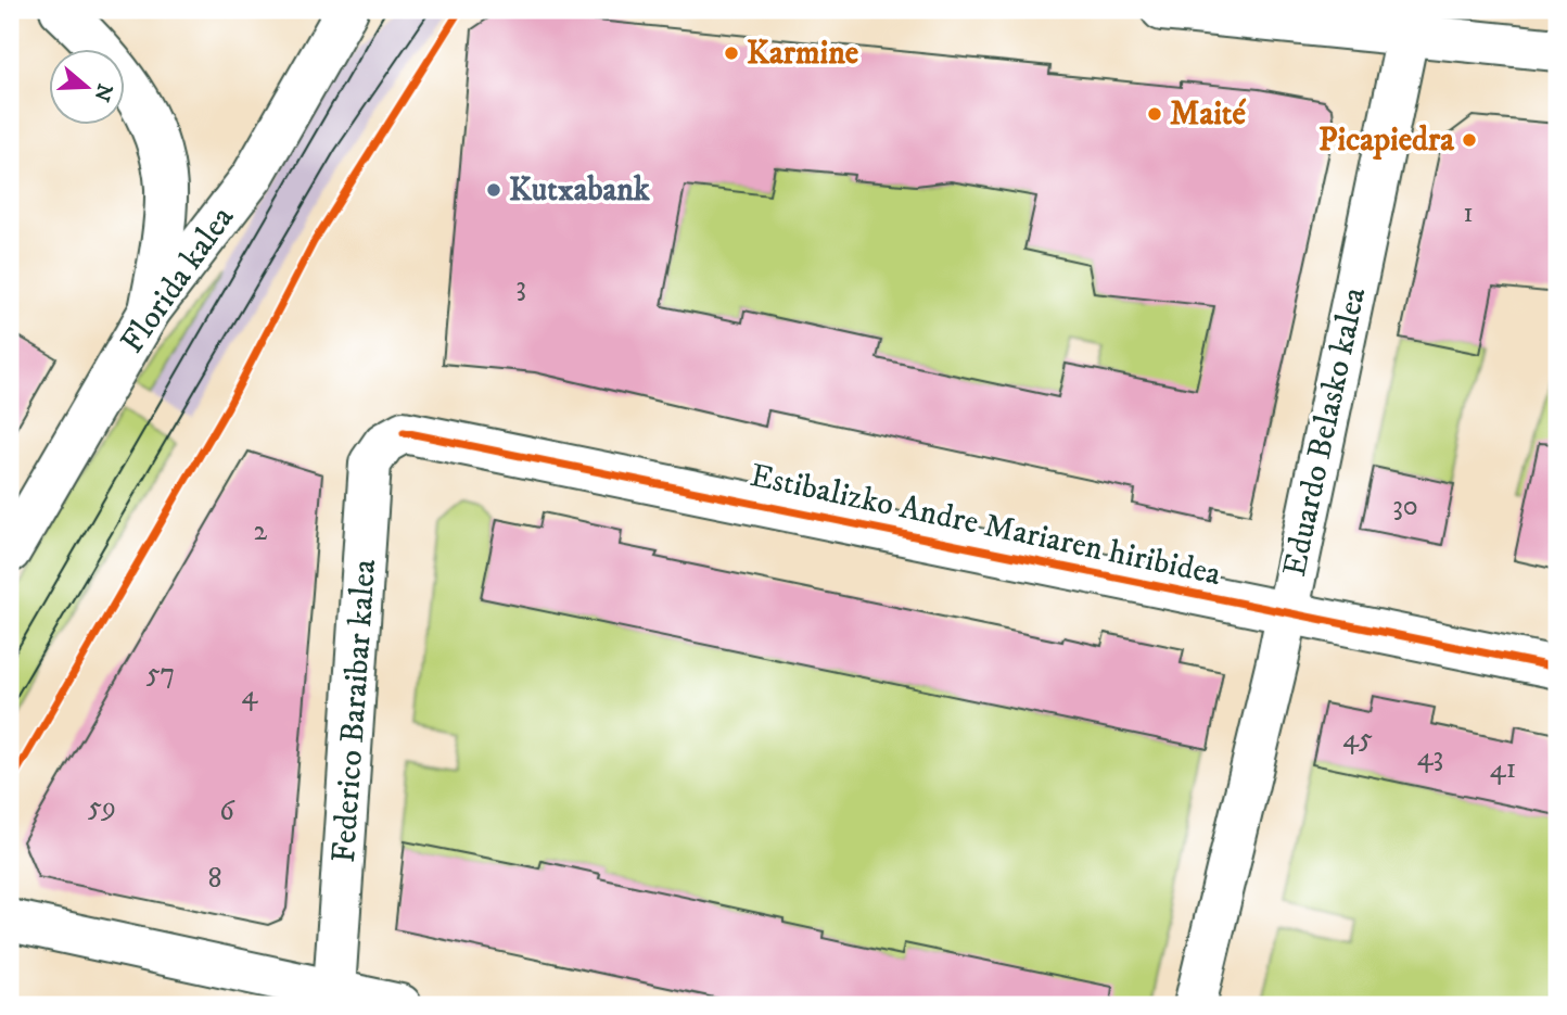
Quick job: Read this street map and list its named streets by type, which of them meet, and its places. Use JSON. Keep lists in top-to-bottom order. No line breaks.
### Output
{"streets":{"street":["Florida kalea","Eduardo Belasko kalea","Estibalizko Andre Mariaren hiribidea","Federico Baraibar kalea"]},"crossings":[["Eduardo Belasko kalea","Estibalizko Andre Mariaren hiribidea"],["Estibalizko Andre Mariaren hiribidea","Federico Baraibar kalea"]],"places":["Karmine","Maité","Picapiedra","Kutxabank"],"house_numbers":["1","3","30","2","57","4","45","43","41","59","6","8"],"north":"right"}
